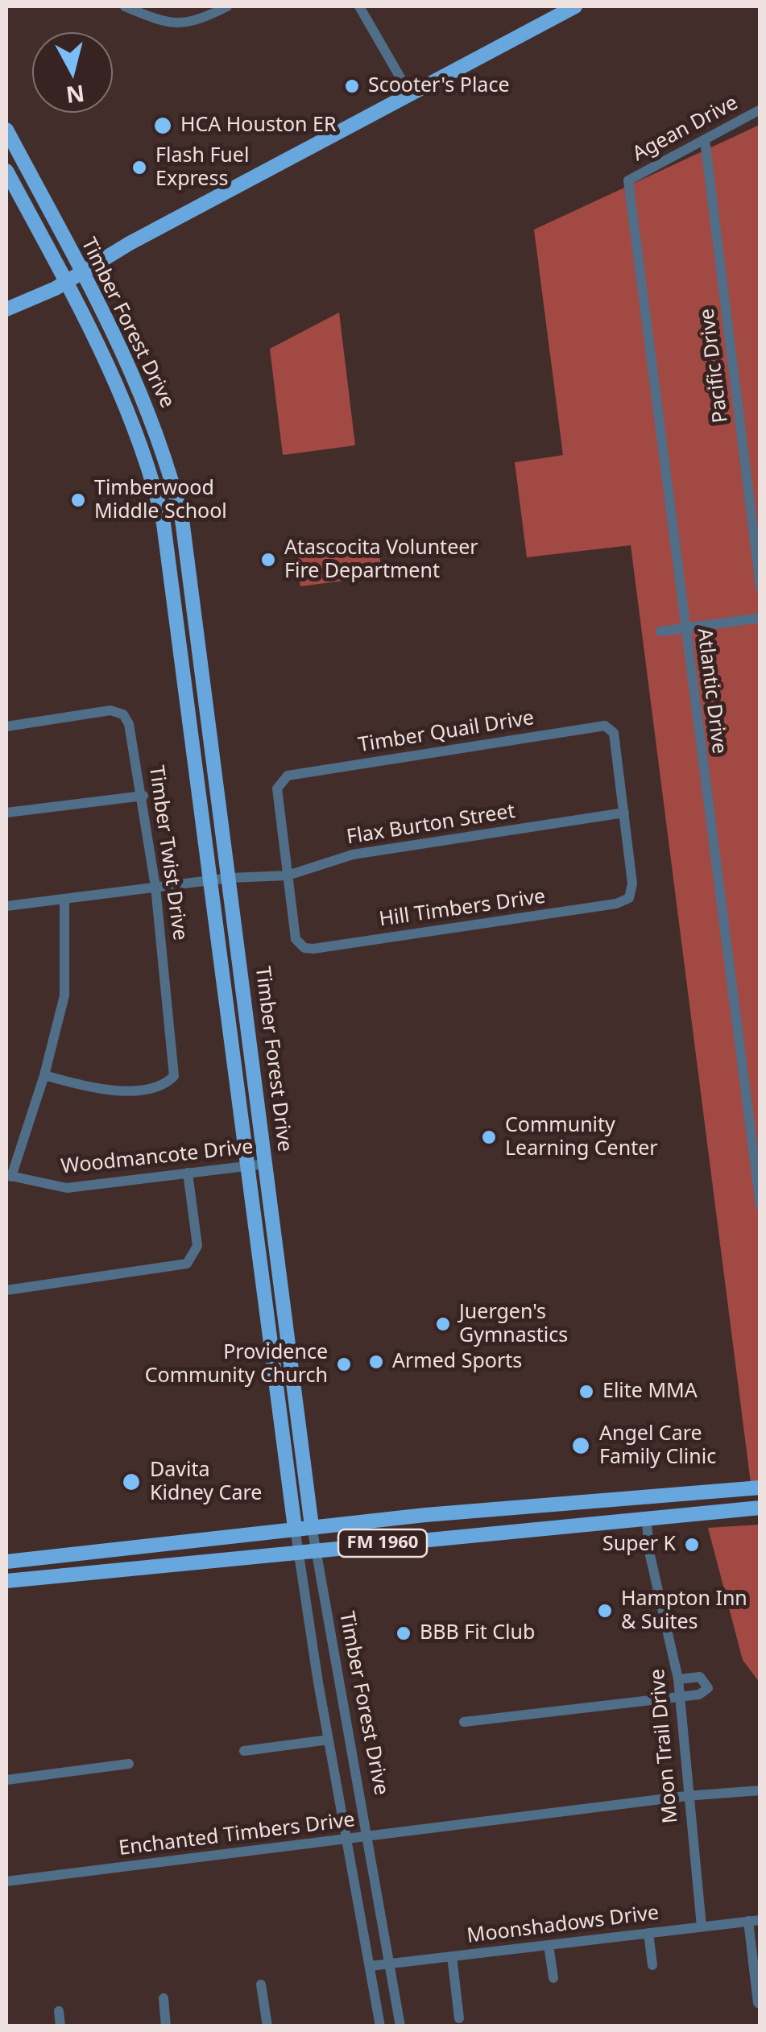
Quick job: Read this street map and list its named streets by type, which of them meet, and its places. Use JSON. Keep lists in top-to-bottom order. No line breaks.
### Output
{"streets":{"main road":["Timber Forest Drive","FM 1960"],"street":["Agean Drive","Pacific Drive","Atlantic Drive","Timber Quail Drive","Flax Burton Street","Timber Twist Drive","Hill Timbers Drive","Woodmancote Drive","Moon Trail Drive","Enchanted Timbers Drive","Moonshadows Drive"]},"crossings":[["Agean Drive","Pacific Drive"],["Agean Drive","Atlantic Drive"],["Timber Forest Drive","Flax Burton Street"],["Timber Forest Drive","Woodmancote Drive"],["Timber Forest Drive","FM 1960"],["Timber Forest Drive","Enchanted Timbers Drive"],["Timber Forest Drive","Moonshadows Drive"],["Timber Quail Drive","Flax Burton Street"],["Timber Quail Drive","Hill Timbers Drive"],["Flax Burton Street","Timber Twist Drive"],["Flax Burton Street","Hill Timbers Drive"],["FM 1960","Moon Trail Drive"],["Moon Trail Drive","Enchanted Timbers Drive"],["Moon Trail Drive","Moonshadows Drive"]],"places":["Scooter's Place","HCA Houston ER","Flash Fuel Express","Timberwood Middle School","Atascocita Volunteer Fire Department","Community Learning Center","Juergen's Gymnastics","Armed Sports","Providence Community Church","Elite MMA","Angel Care Family Clinic","Davita Kidney Care","Super K","Hampton Inn & Suites","BBB Fit Club"],"north":"bottom"}
